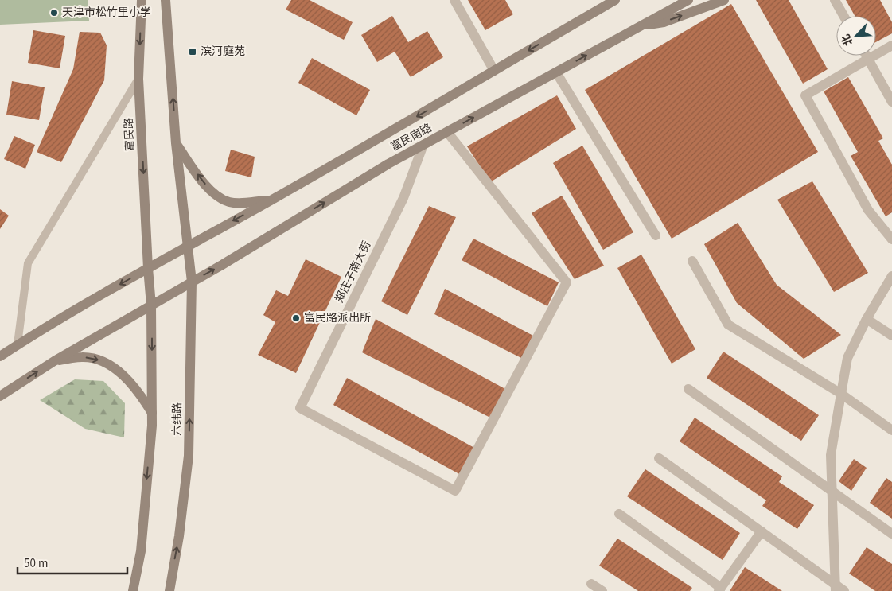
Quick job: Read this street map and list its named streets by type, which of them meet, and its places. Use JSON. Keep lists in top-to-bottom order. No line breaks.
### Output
{"streets":{"main road":["富民路","富民南路","六纬路"],"street":["郑庄子南大街"]},"crossings":[["富民路","富民南路"],["富民南路","郑庄子南大街"],["富民南路","六纬路"]],"places":{"other":["天津市松竹里小学","富民路派出所"],"transit":["滨河庭苑"]},"scale_bar":"50 m","north":"bottom left"}
